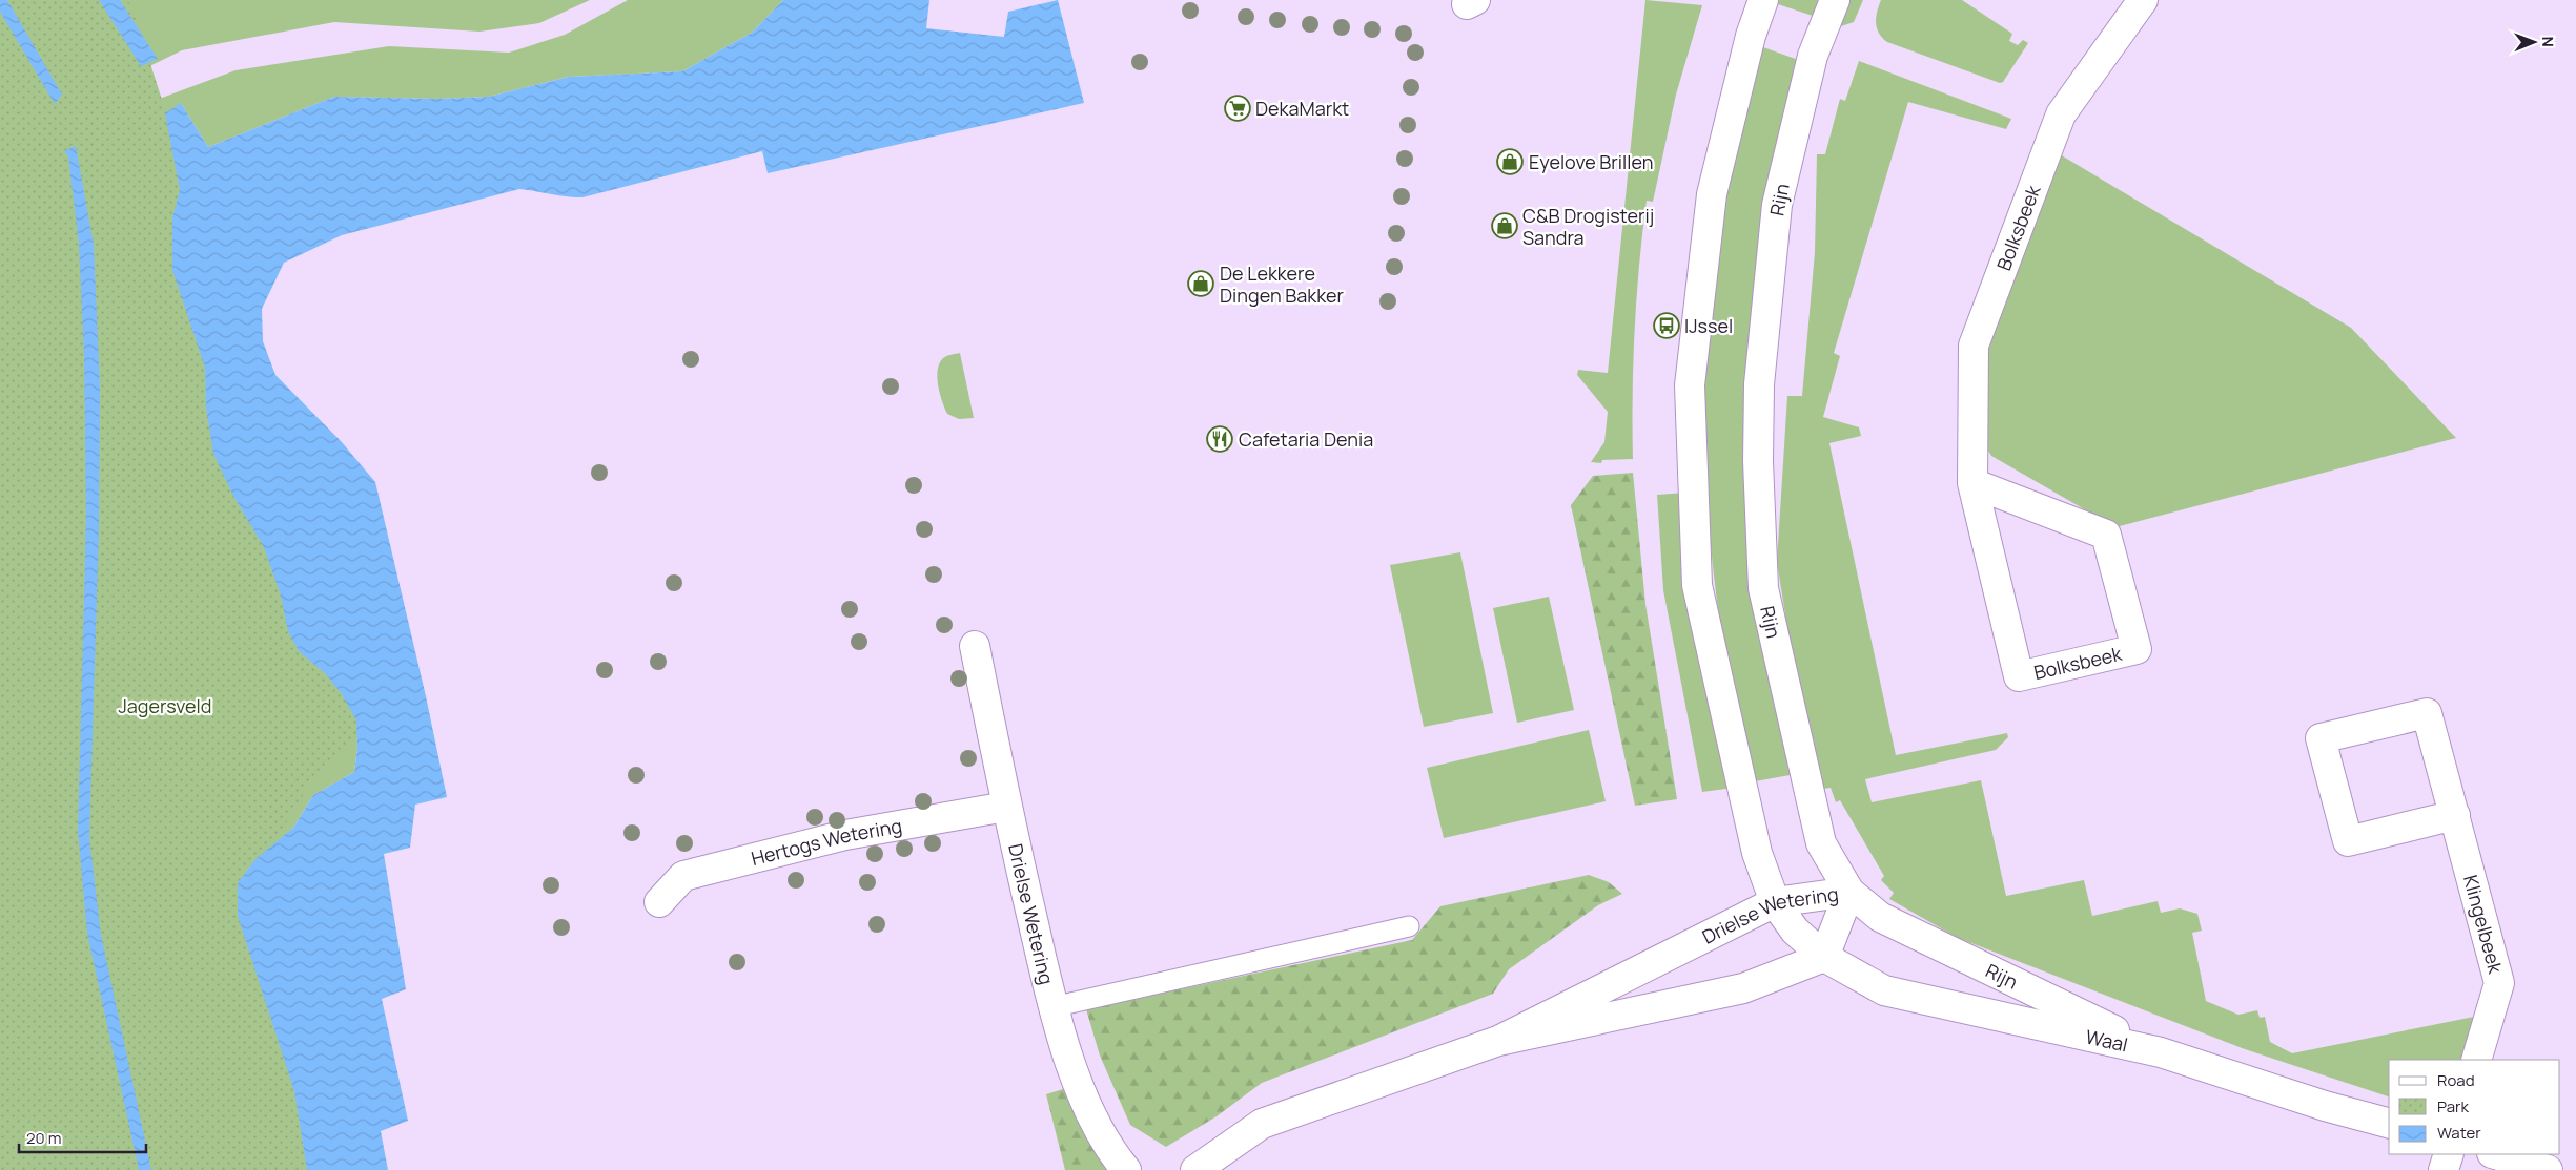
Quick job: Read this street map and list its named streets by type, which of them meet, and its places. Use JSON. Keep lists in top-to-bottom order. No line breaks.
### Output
{"streets":{"street":["Rijn","Bolksbeek","Hertogs Wetering","Drielse Wetering","Klingelbeek","Waal"]},"crossings":[["Rijn","Drielse Wetering"],["Rijn","Waal"],["Hertogs Wetering","Drielse Wetering"],["Drielse Wetering","Waal"]],"parks":["Jagersveld"],"places":{"supermarket":["DekaMarkt"],"shop":["Eyelove Brillen","C&B Drogisterij Sandra","De Lekkere Dingen Bakker"],"bus stop":["IJssel"],"restaurant":["Cafetaria Denia"]},"legend":["Road","Park","Water"],"scale_bar":"20 m","north":"right"}
